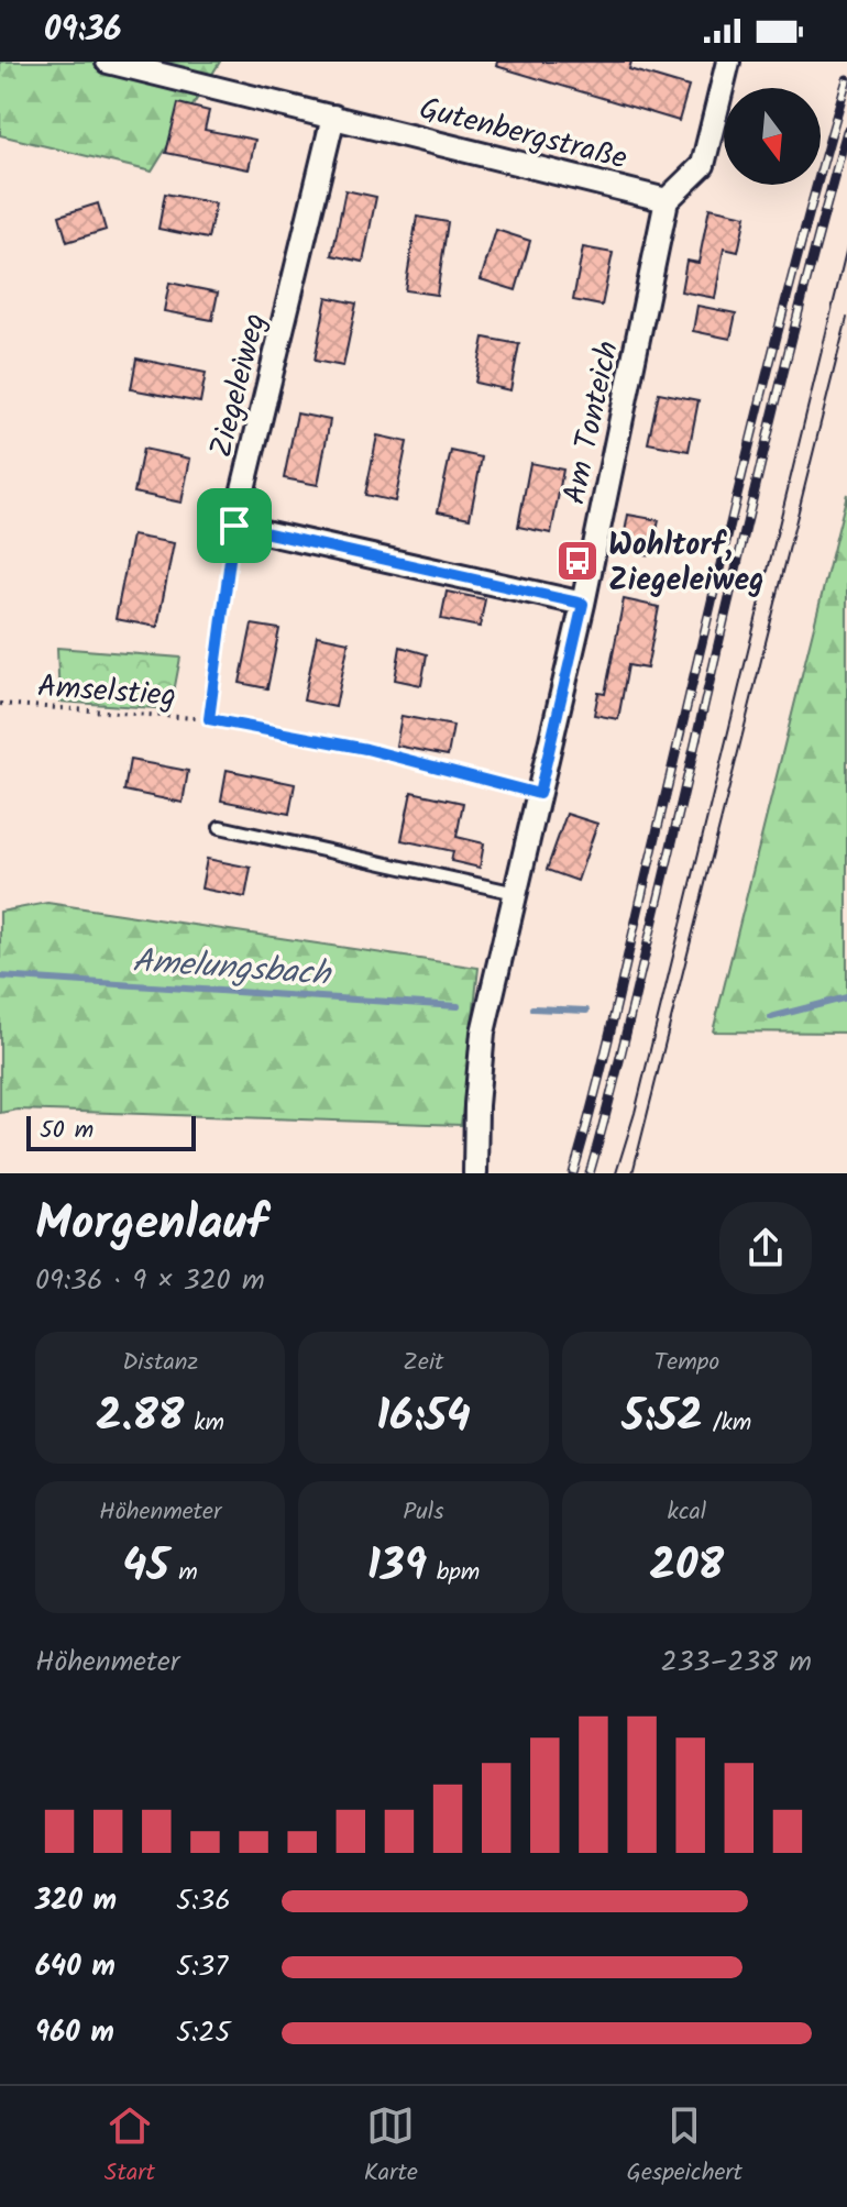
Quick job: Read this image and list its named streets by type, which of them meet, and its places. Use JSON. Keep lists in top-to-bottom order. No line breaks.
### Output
{"streets":{"street":["Gutenbergstraße","Ziegeleiweg","Am Tonteich"],"path":["Amselstieg"]},"crossings":[["Gutenbergstraße","Ziegeleiweg"],["Gutenbergstraße","Am Tonteich"],["Ziegeleiweg","Amselstieg"],["Am Tonteich","Amselstieg"]],"water":["Amelungsbach"],"places":{"bus stop":["Wohltorf, Ziegeleiweg"]},"scale_bar":"50 m","north":"bottom","page":{"status":"09:36","scale":"50 m","heading":["Morgenlauf","09:36 · 9 × 320 m"],"stats":[["Distanz","2.88 km"],["Zeit","16:54"],["Tempo","5:52 /km"],["Höhenmeter","45 m"],["Puls","139 bpm"],["kcal","208"]],"chart":["Höhenmeter","233–238 m"],"list":[{"name":"320 m","note":"5:36"},{"name":"640 m","note":"5:37"},{"name":"960 m","note":"5:25"}],"tabs":["Start","Karte","Gespeichert"]}}
